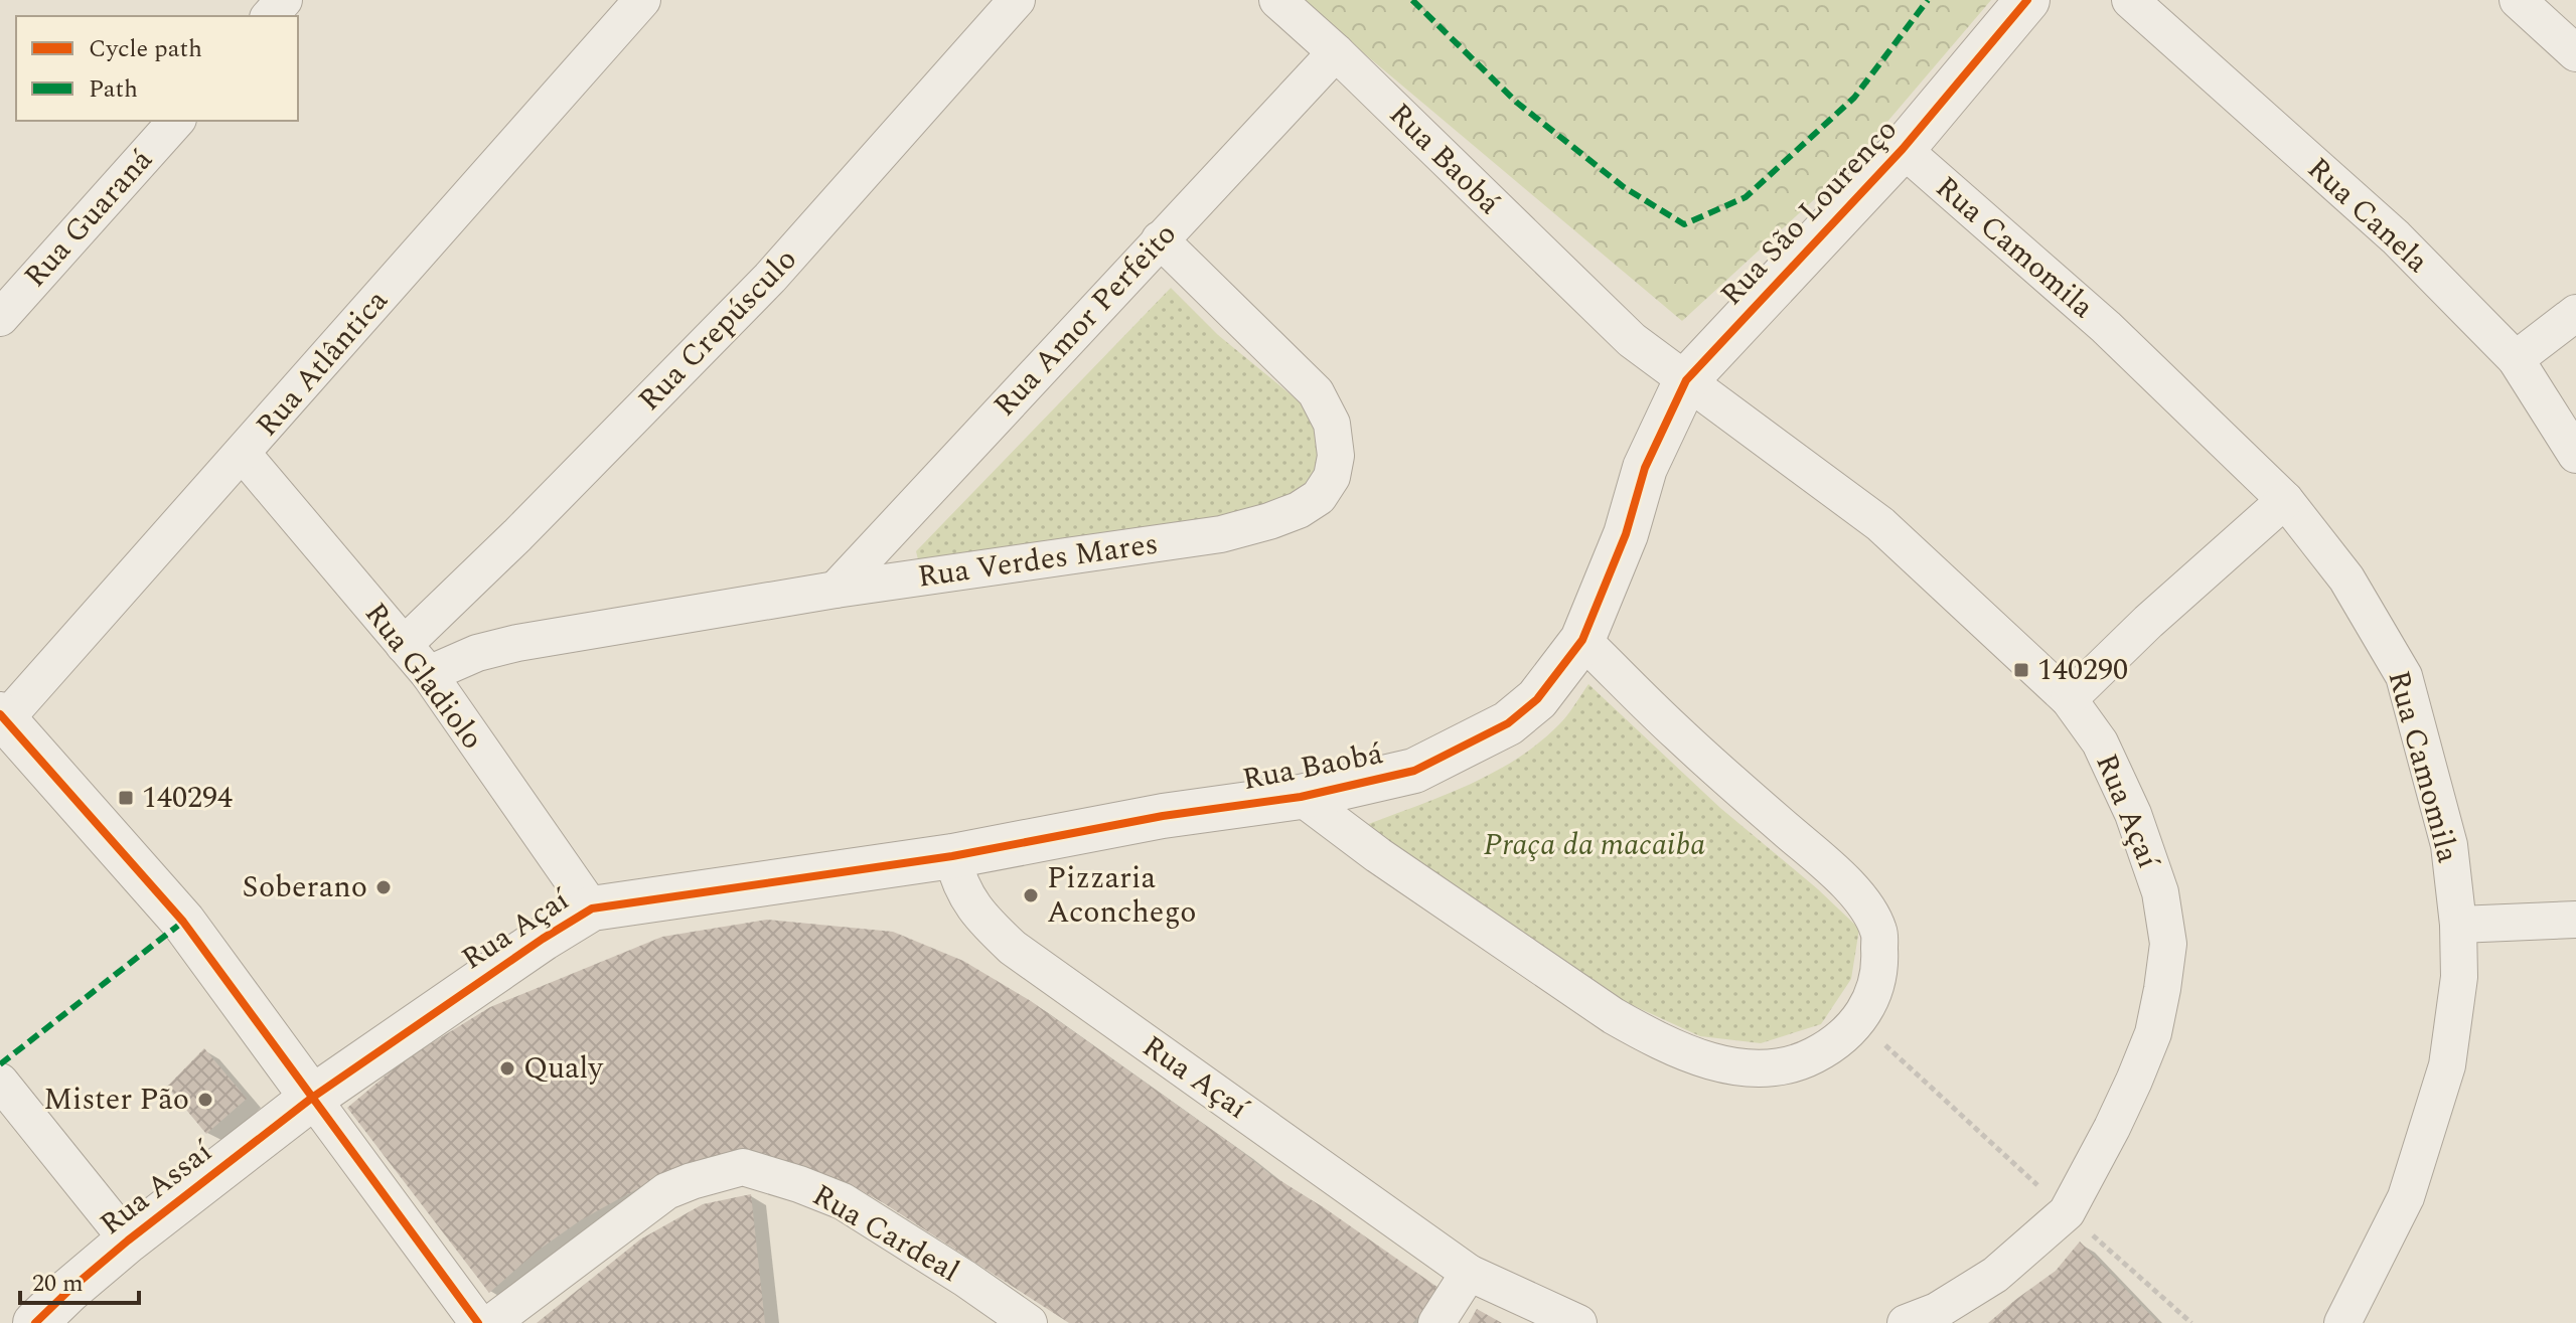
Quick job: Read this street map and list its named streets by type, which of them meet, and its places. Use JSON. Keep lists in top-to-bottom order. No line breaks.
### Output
{"streets":{"street":["Rua Baobá","Rua São Lourenço","Rua Canela","Rua Guaraná","Rua Camomila","Rua Amor Perfeito","Rua Crepúsculo","Rua Atlântica","Rua Verdes Mares","Rua Gladiolo","Rua Açaí","Rua Assaí","Rua Cardeal"]},"crossings":[["Rua Baobá","Rua São Lourenço"],["Rua Baobá","Rua Amor Perfeito"],["Rua Baobá","Rua Açaí"],["Rua São Lourenço","Rua Camomila"],["Rua São Lourenço","Rua Açaí"],["Rua Amor Perfeito","Rua Verdes Mares"],["Rua Crepúsculo","Rua Gladiolo"],["Rua Atlântica","Rua Gladiolo"],["Rua Verdes Mares","Rua Gladiolo"],["Rua Gladiolo","Rua Açaí"],["Rua Açaí","Rua Assaí"]],"parks":["Praça da macaiba"],"places":{"transit":["140290","140294"],"other":["Soberano","Pizzaria Aconchego","Qualy","Mister Pão"]},"legend":["Cycle path","Path"],"scale_bar":"20 m"}
